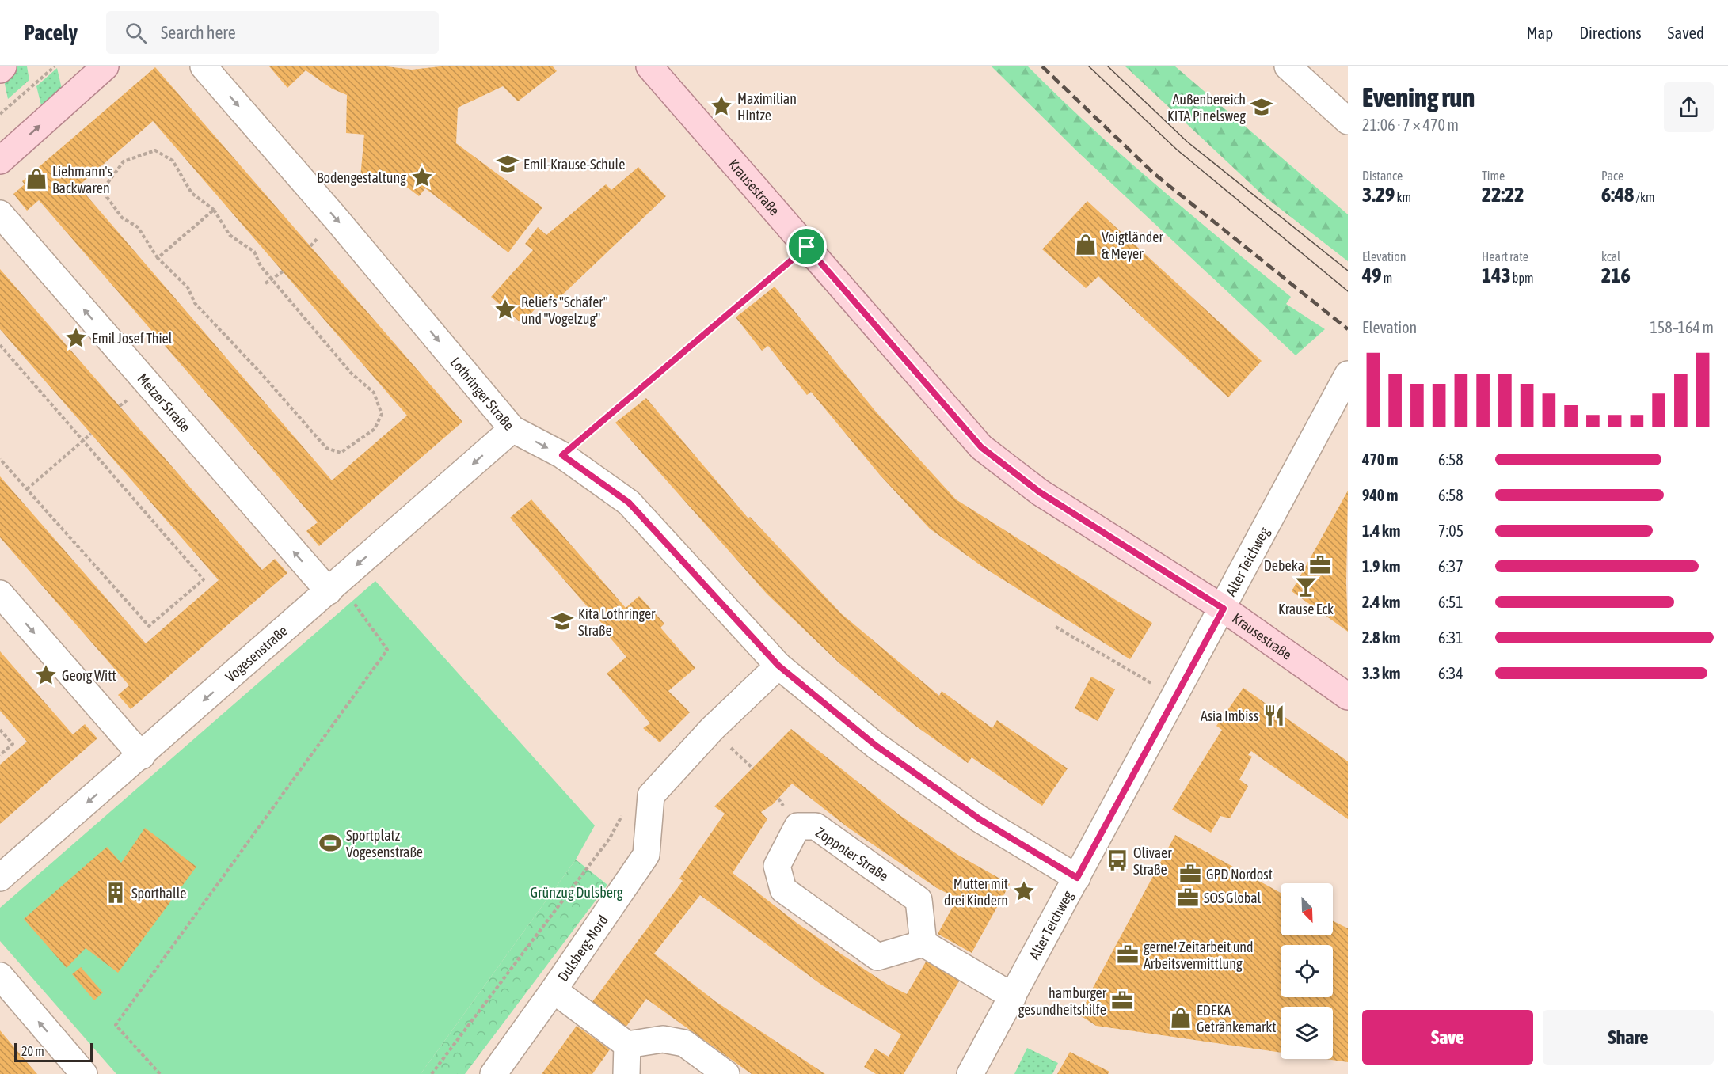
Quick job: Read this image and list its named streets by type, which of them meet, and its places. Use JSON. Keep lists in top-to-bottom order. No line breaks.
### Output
{"streets":{"main road":["Krausestraße"],"street":["Lothringer Straße","Metzer Straße","Alter Teichweg","Vogesenstraße","Zoppoter Straße","Dulsberg-Nord"]},"crossings":[["Krausestraße","Alter Teichweg"],["Lothringer Straße","Alter Teichweg"],["Lothringer Straße","Vogesenstraße"],["Lothringer Straße","Dulsberg-Nord"],["Metzer Straße","Vogesenstraße"]],"one_way":["Lothringer Straße","Metzer Straße","Vogesenstraße"],"parks":["Grünzug Dulsberg"],"places":{"place":["Maximilian Hintze","Bodengestaltung","Reliefs \"Schäfer\" und \"Vogelzug\"","Emil Josef Thiel","Georg Witt","Mutter mit drei Kindern"],"school or university":["Außenbereich KITA Pinelsweg","Emil-Krause-Schule","Kita Lothringer Straße"],"shop":["Liehmann's Backwaren","Voigtländer & Meyer","EDEKA Getränkemarkt"],"office":["Debeka","GPD Nordost","SOS Global","gerne! Zeitarbeit und Arbeitsvermittlung","hamburger gesundheitshilfe"],"bar":["Krause Eck"],"restaurant":["Asia Imbiss"],"sports":["Sportplatz Vogesenstraße"],"bus stop":["Olivaer Straße"],"building":["Sporthalle"]},"scale_bar":"20 m","north":"bottom right","page":{"header":"Pacely","search":"Search here","nav":["Map","Directions","Saved"],"heading":["Evening run","21:06 · 7 × 470 m"],"stats":[["Distance","3.29 km"],["Time","22:22"],["Pace","6:48 /km"],["Elevation","49 m"],["Heart rate","143 bpm"],["kcal","216"]],"chart":["Elevation","158–164 m"],"list":[{"name":"470 m","note":"6:58"},{"name":"940 m","note":"6:58"},{"name":"1.4 km","note":"7:05"},{"name":"1.9 km","note":"6:37"},{"name":"2.4 km","note":"6:51"},{"name":"2.8 km","note":"6:31"},{"name":"3.3 km","note":"6:34"}],"buttons":["Save","Share"],"scale":"20 m"}}
